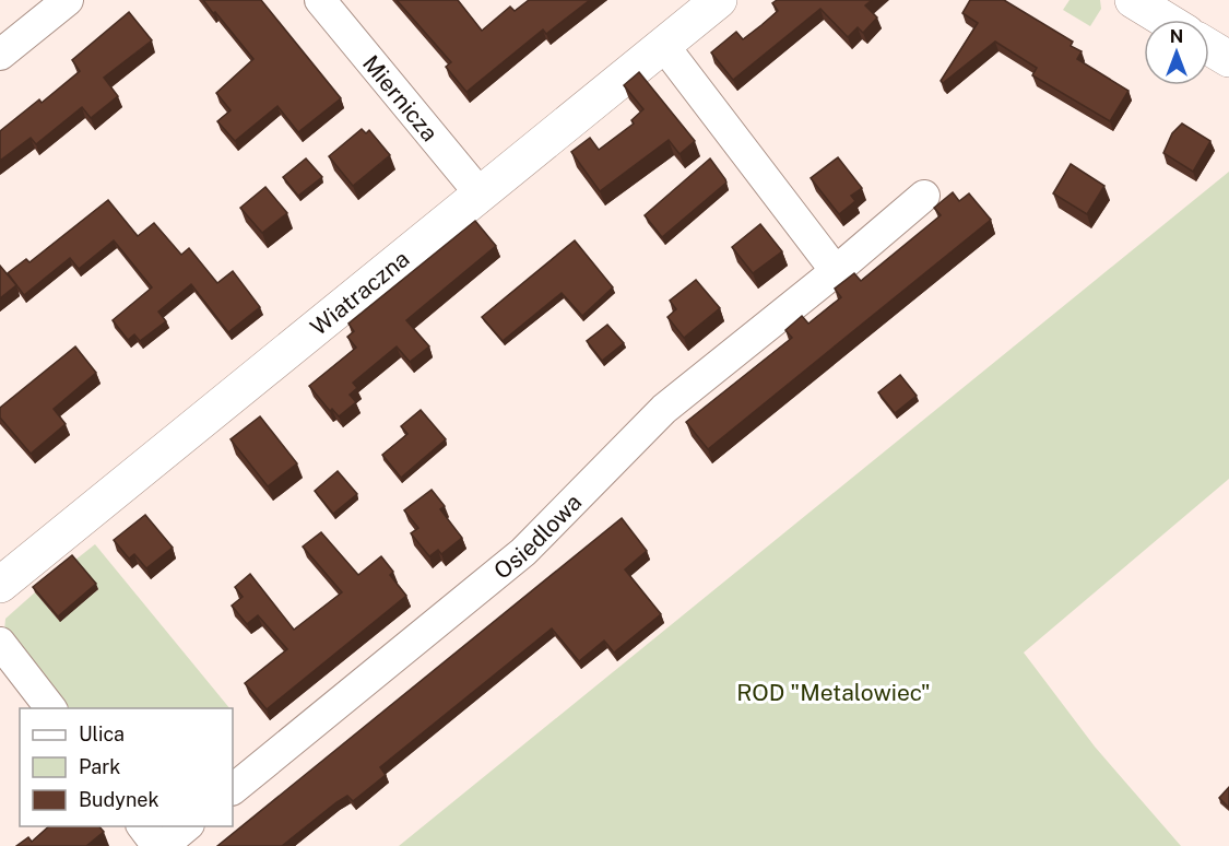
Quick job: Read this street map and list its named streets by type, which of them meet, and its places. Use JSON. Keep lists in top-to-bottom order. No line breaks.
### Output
{"streets":{"street":["Miernicza","Wiatraczna","Osiedlowa"]},"crossings":[["Miernicza","Wiatraczna"]],"parks":["ROD \"Metalowiec\""],"legend":["Ulica","Park","Budynek"],"north":"top"}
